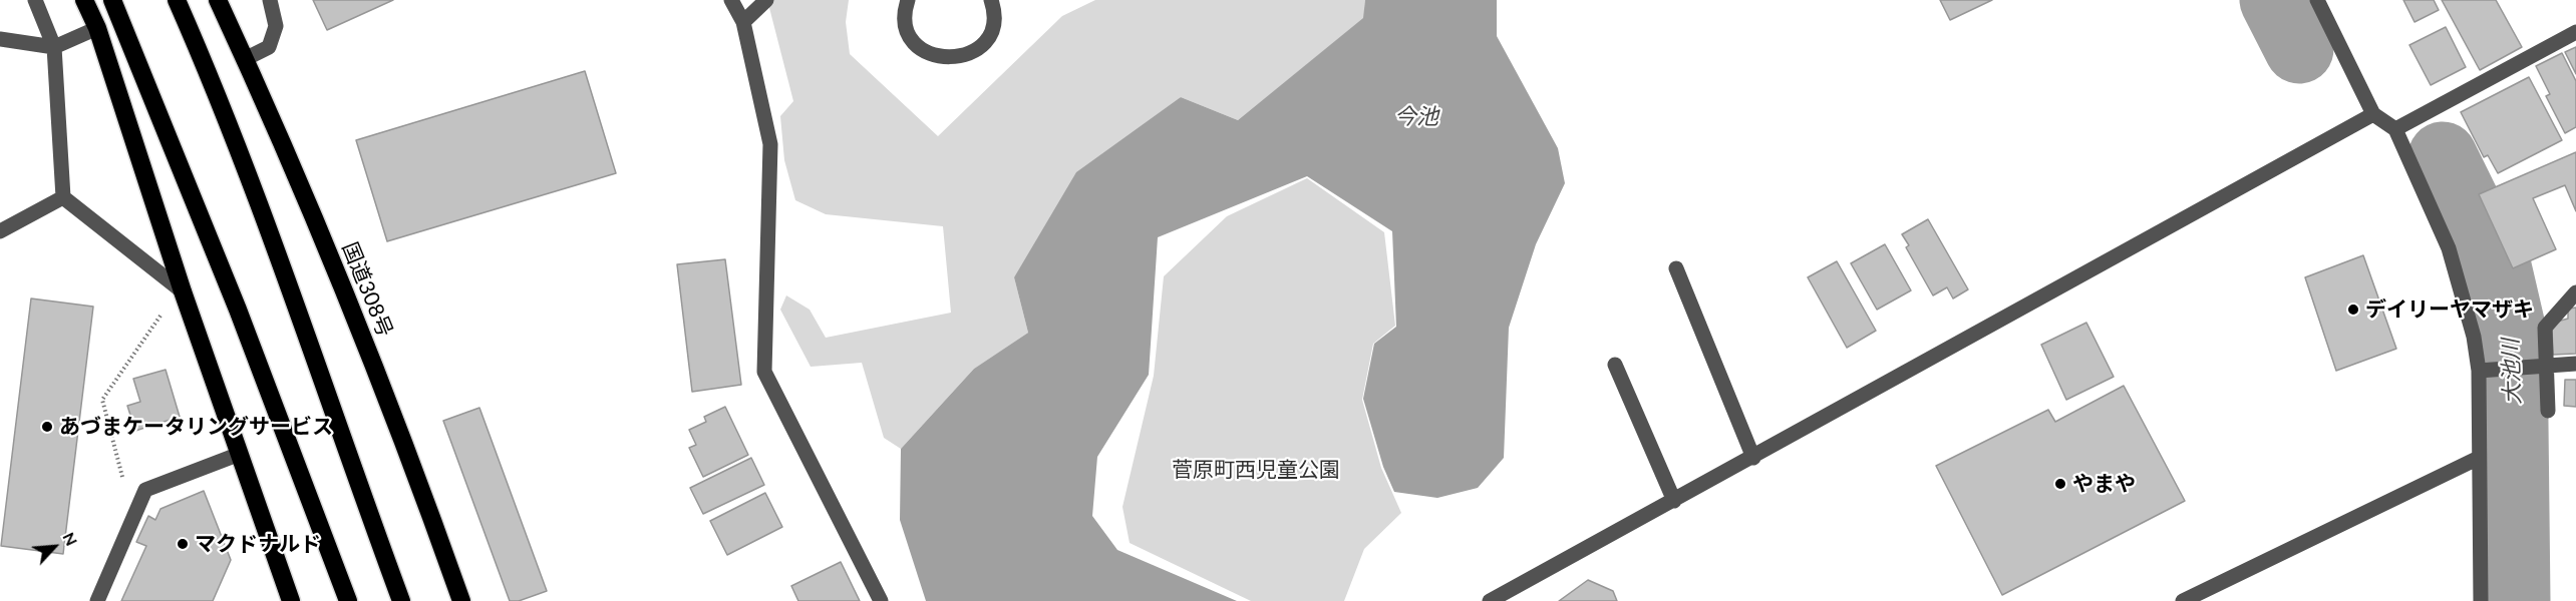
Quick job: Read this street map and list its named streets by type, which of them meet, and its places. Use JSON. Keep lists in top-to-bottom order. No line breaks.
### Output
{"streets":{"highway":["国道308号"]},"water":["今池","大池川"],"parks":["菅原町西児童公園"],"places":["デイリーヤマザキ","あづまケータリングサービス","やまや","マクドナルド"],"north":"top right"}
